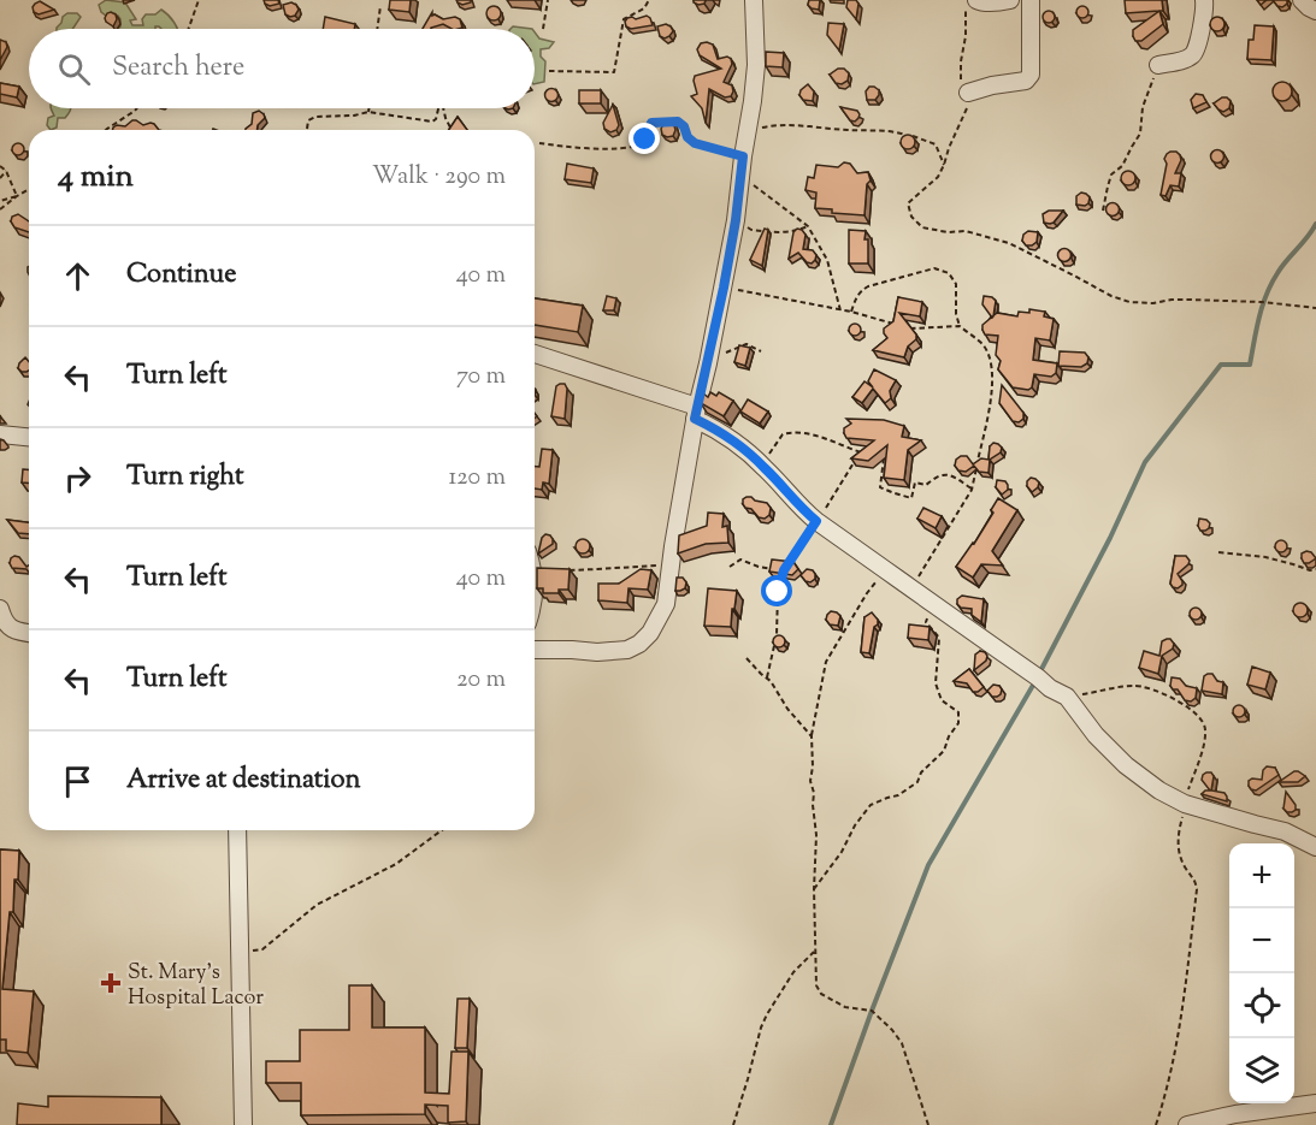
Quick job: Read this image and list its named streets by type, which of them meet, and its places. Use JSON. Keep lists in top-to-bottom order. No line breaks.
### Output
{"places":{"health":["St. Mary's Hospital Lacor"]},"page":{"search":"Search here","heading":["4 min","Walk · 290 m"],"list":[["Continue","40 m"],["Turn left","70 m"],["Turn right","120 m"],["Turn left","40 m"],["Turn left","20 m"],"Arrive at destination"],"map_buttons":["+","−"]}}
